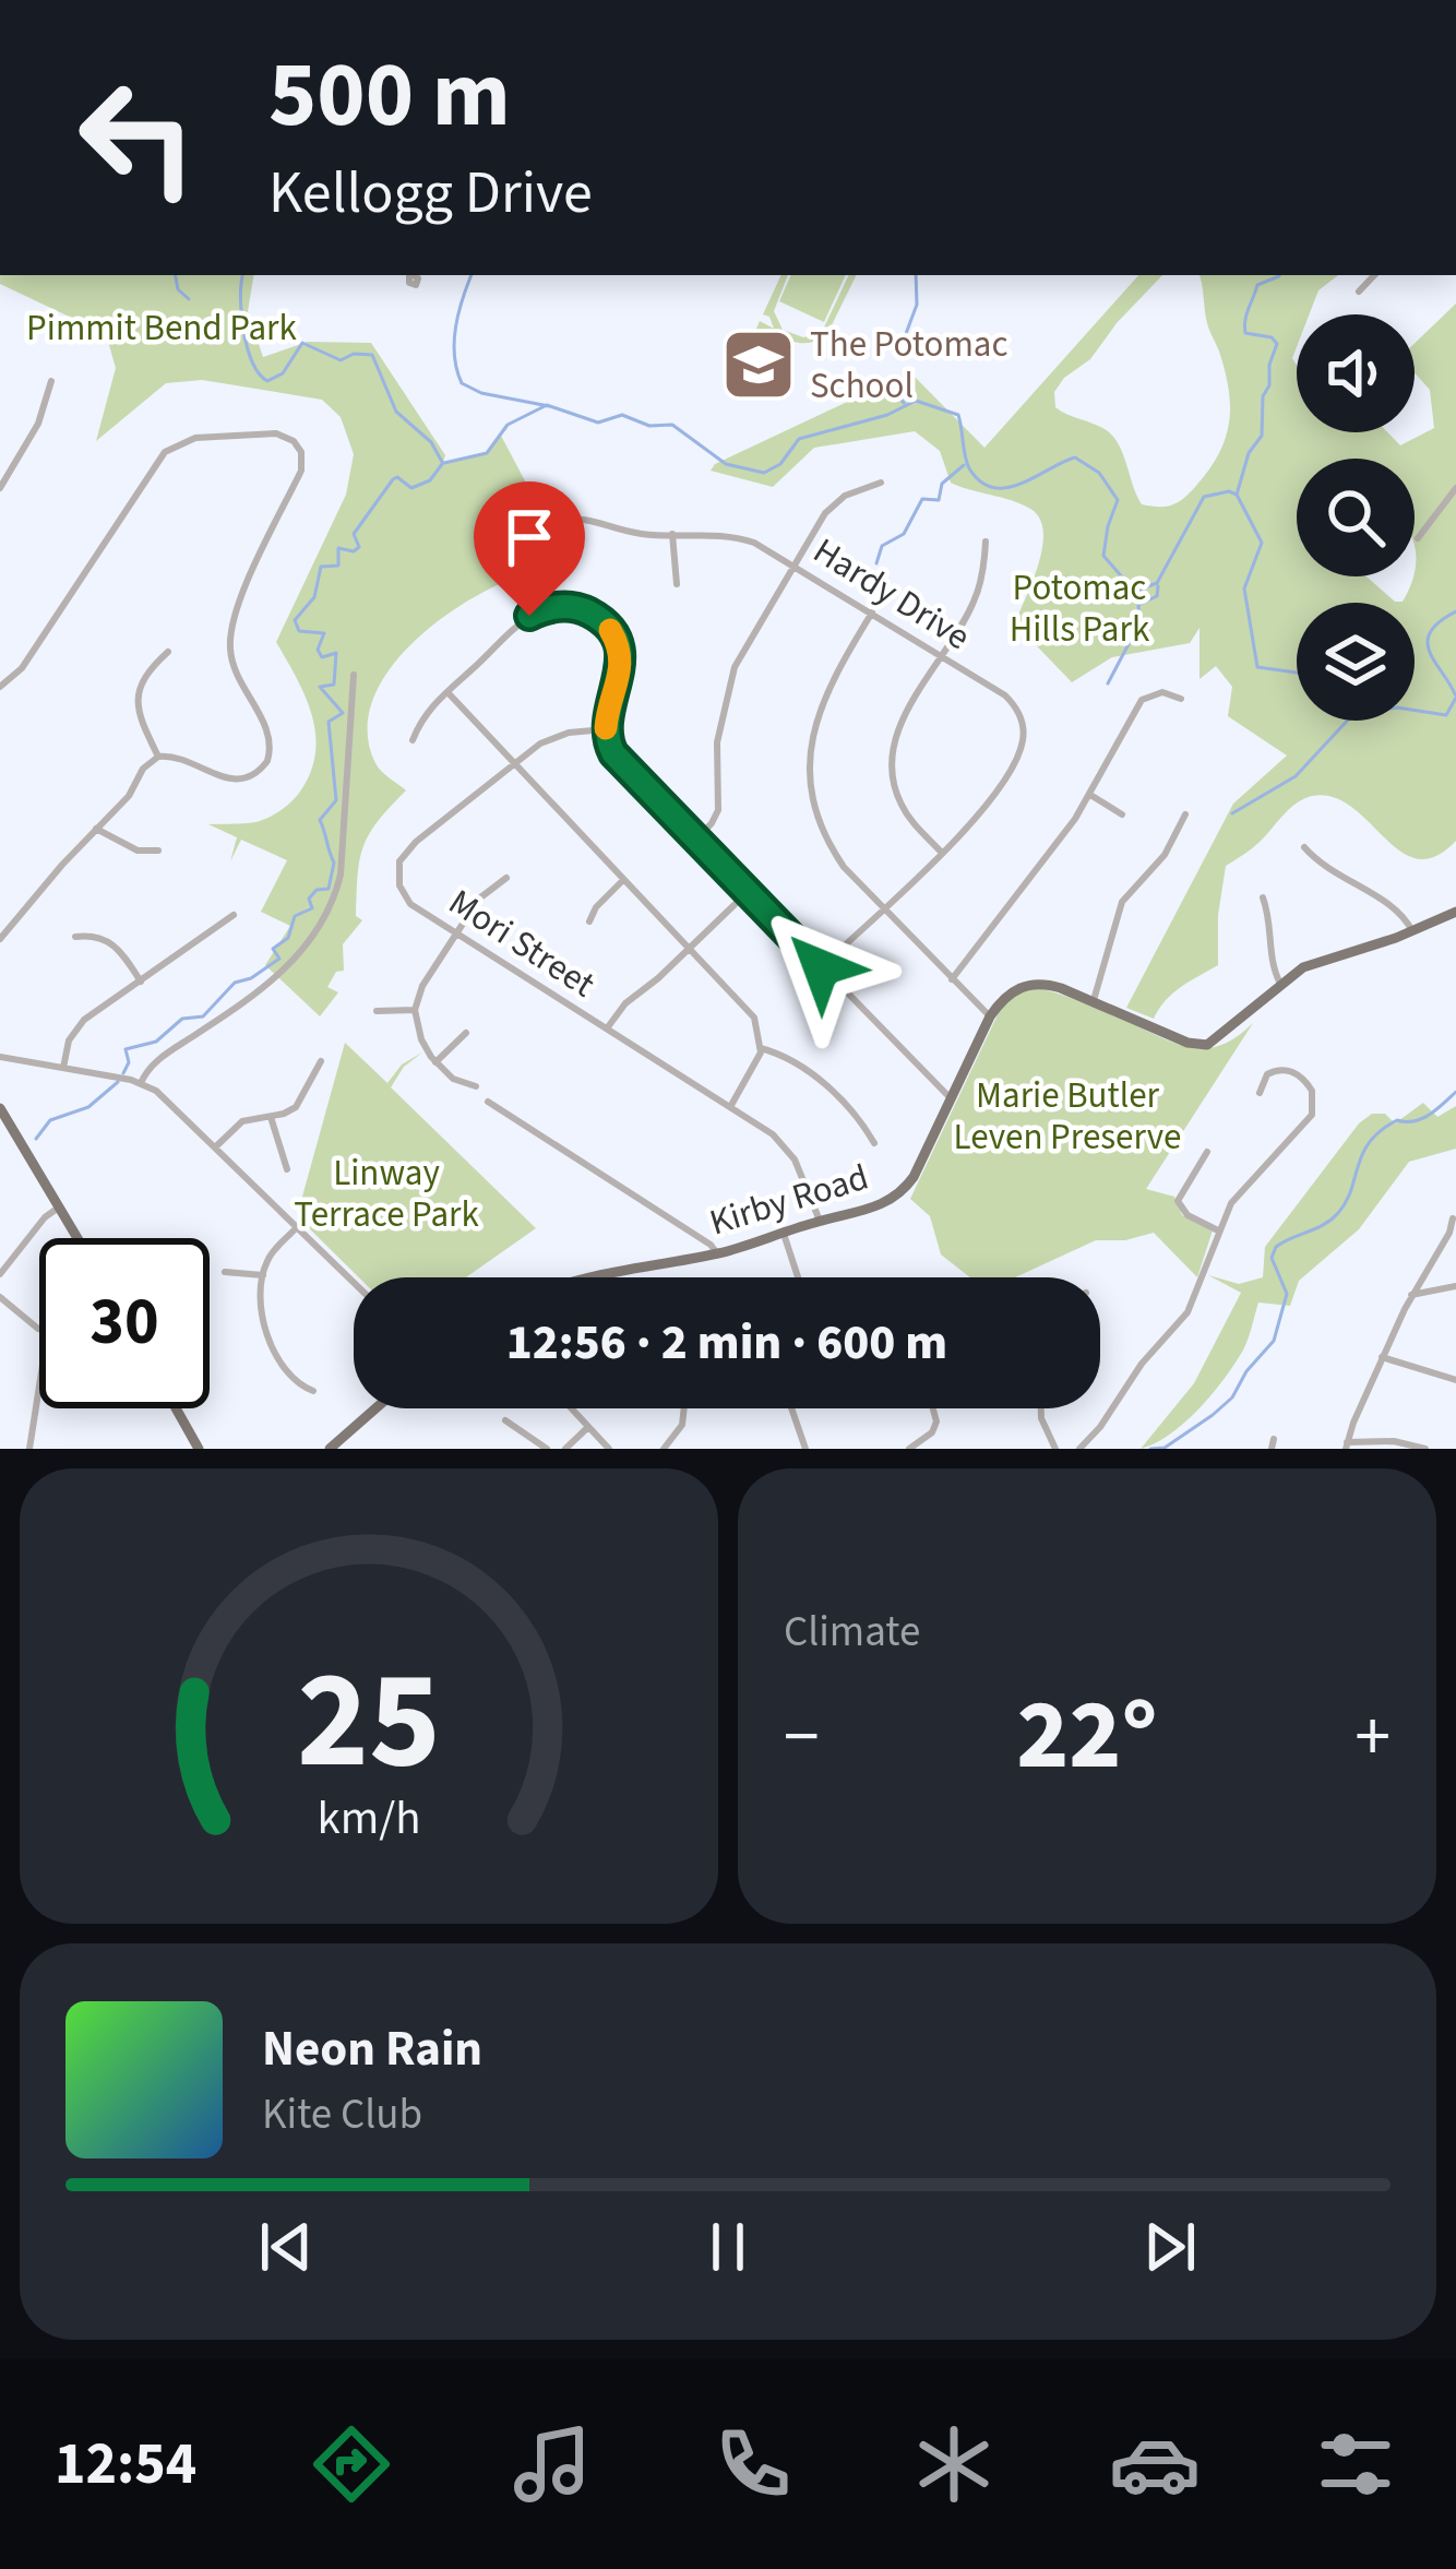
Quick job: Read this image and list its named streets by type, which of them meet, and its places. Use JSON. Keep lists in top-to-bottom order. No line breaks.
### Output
{"streets":{"main road":["Kirby Road"],"street":["Hardy Drive","Mori Street"]},"crossings":[["Mori Street","Kirby Road"]],"parks":["Pimmit Bend Park","Potomac Hills Park","Marie Butler Leven Preserve","Linway Terrace Park"],"places":{"school or university":["The Potomac School"]},"page":{"turn":["500 m","Kellogg Drive"],"limit":"30","trip":"12:56 · 2 min · 600 m","tile":"Climate","heat":["−","22°","+"],"song":["Neon Rain","Kite Club"],"tabs":"12:54","gauge":["25","km/h"]}}
